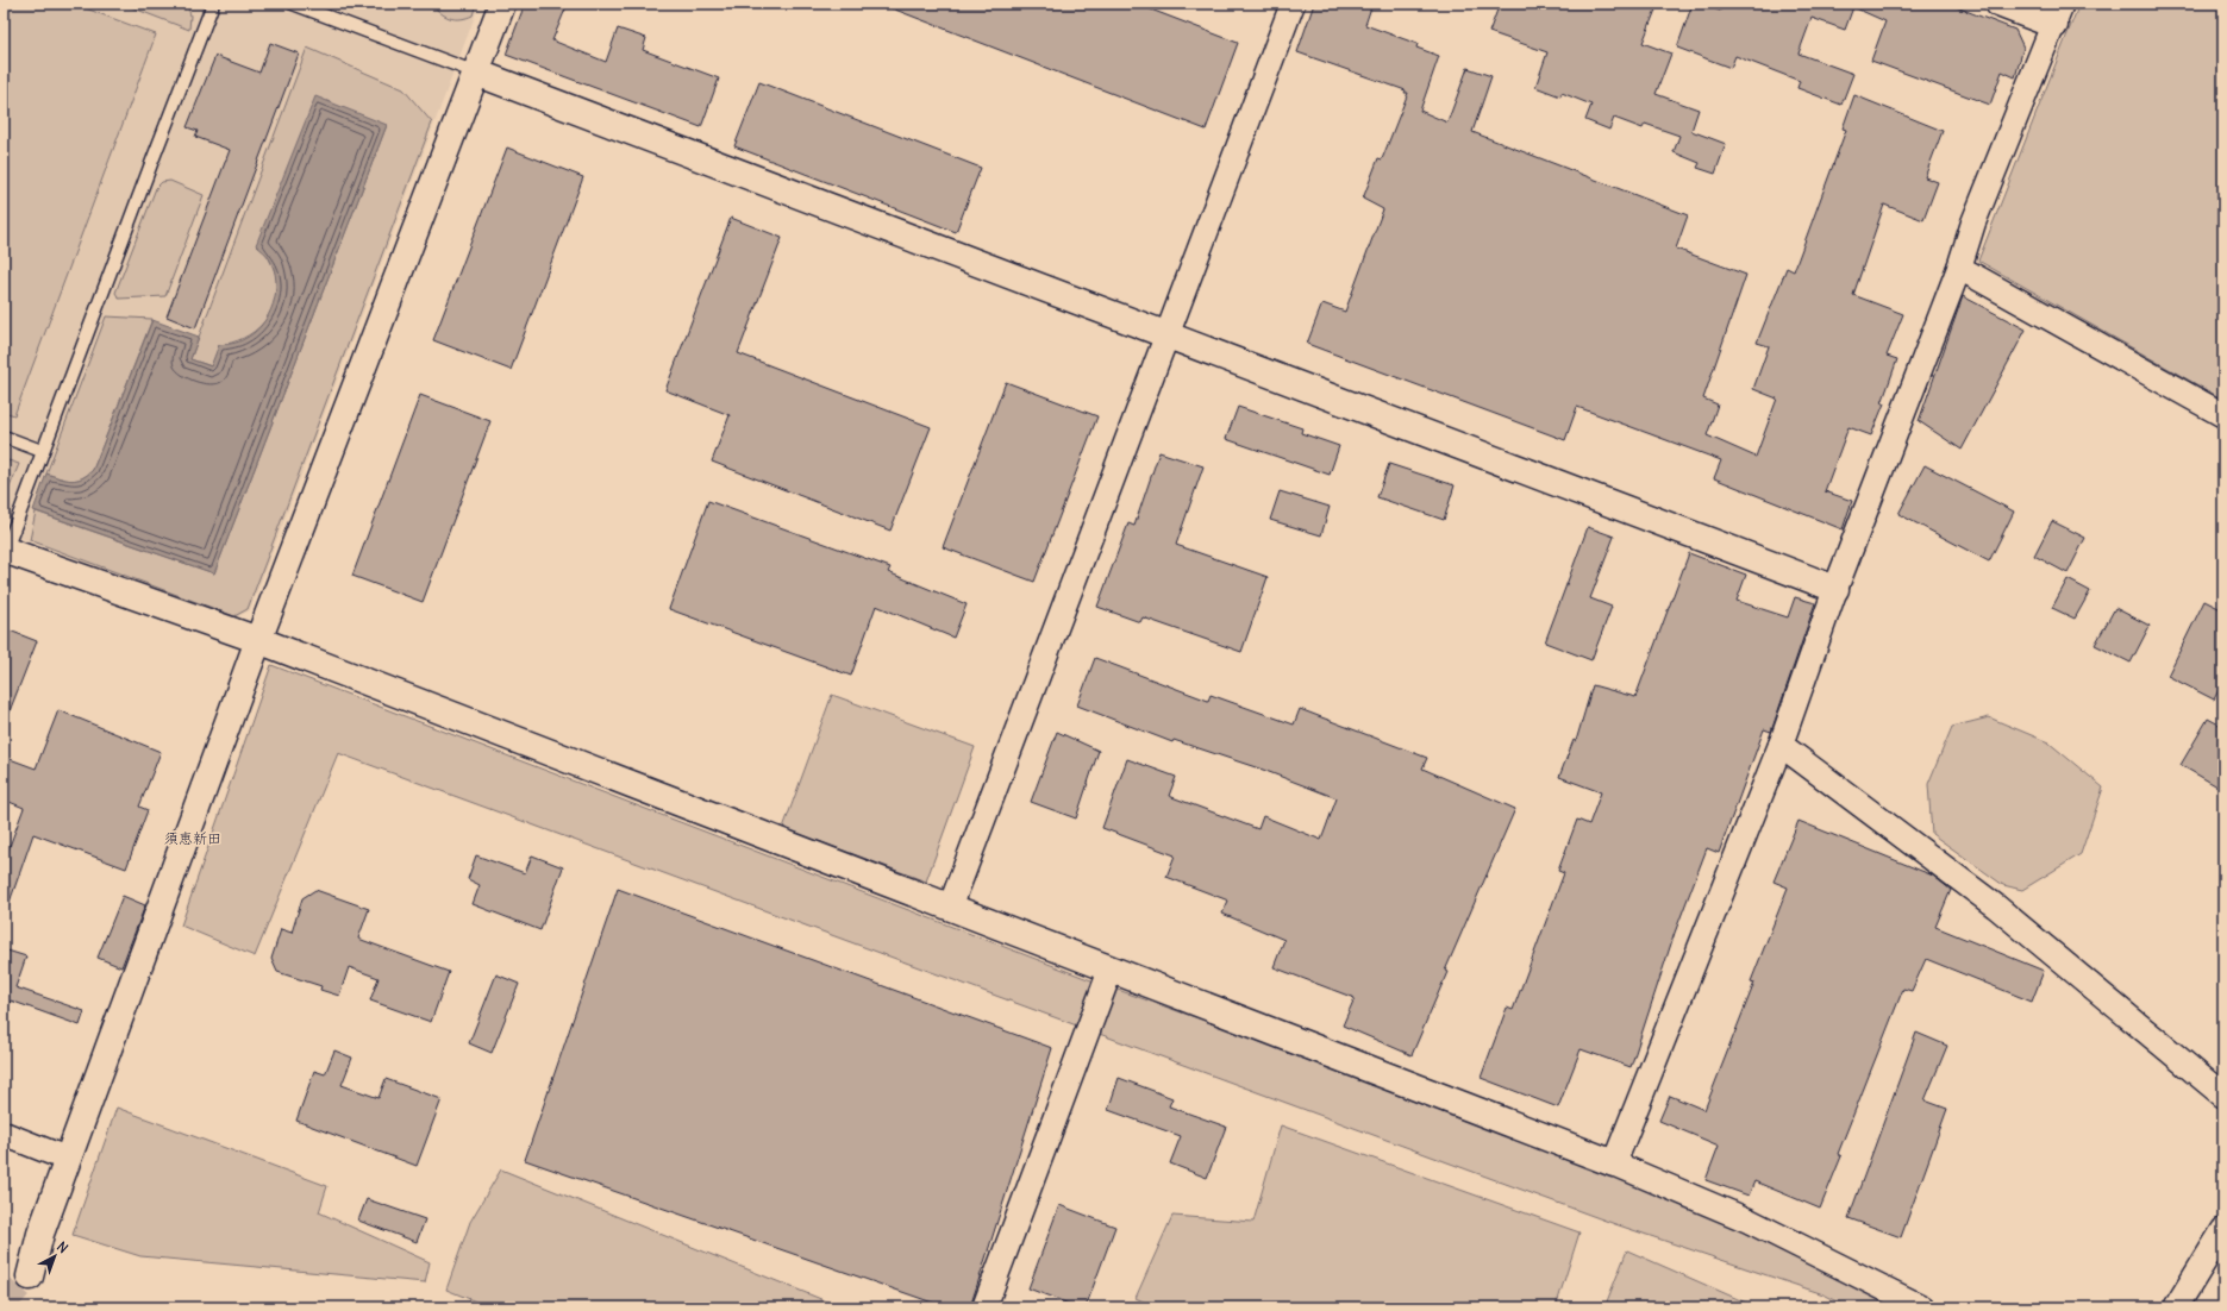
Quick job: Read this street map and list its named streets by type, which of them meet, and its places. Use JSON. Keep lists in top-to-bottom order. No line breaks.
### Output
{"districts":["須恵新田"],"north":"top right"}
